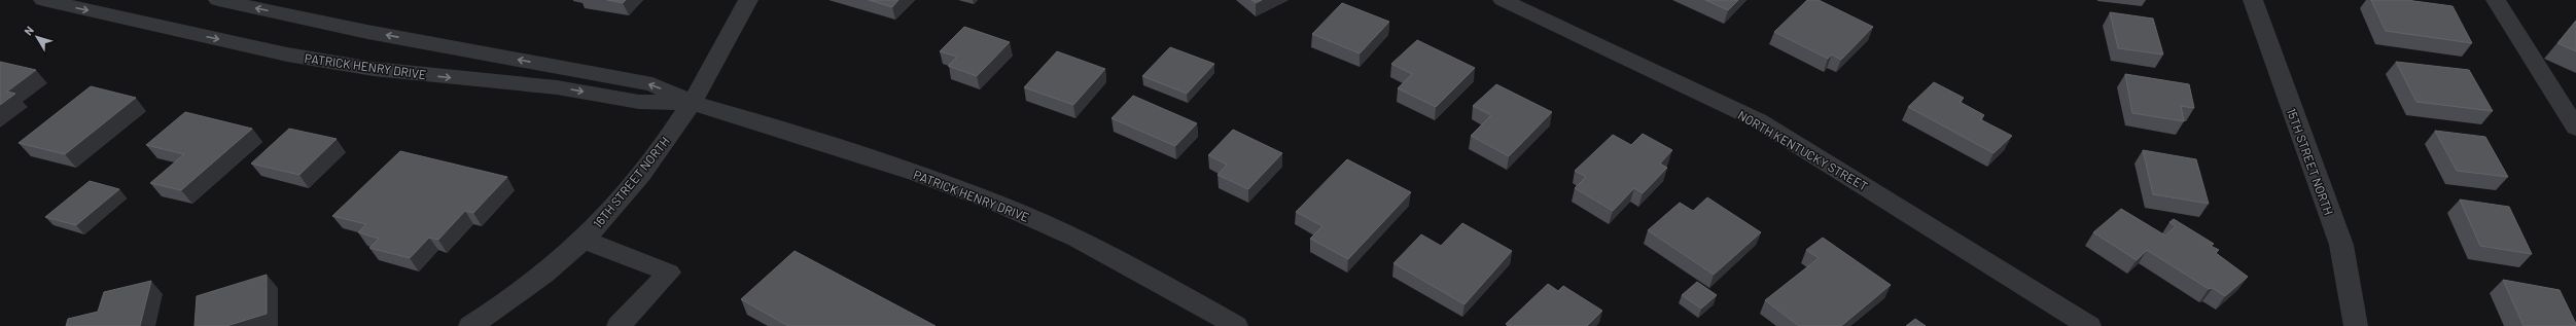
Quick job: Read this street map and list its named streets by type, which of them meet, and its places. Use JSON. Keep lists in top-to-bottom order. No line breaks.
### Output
{"streets":{"street":["PATRICK HENRY DRIVE","NORTH KENTUCKY STREET","15TH STREET NORTH","16TH STREET NORTH"]},"crossings":[["PATRICK HENRY DRIVE","16TH STREET NORTH"]],"north":"top left"}
